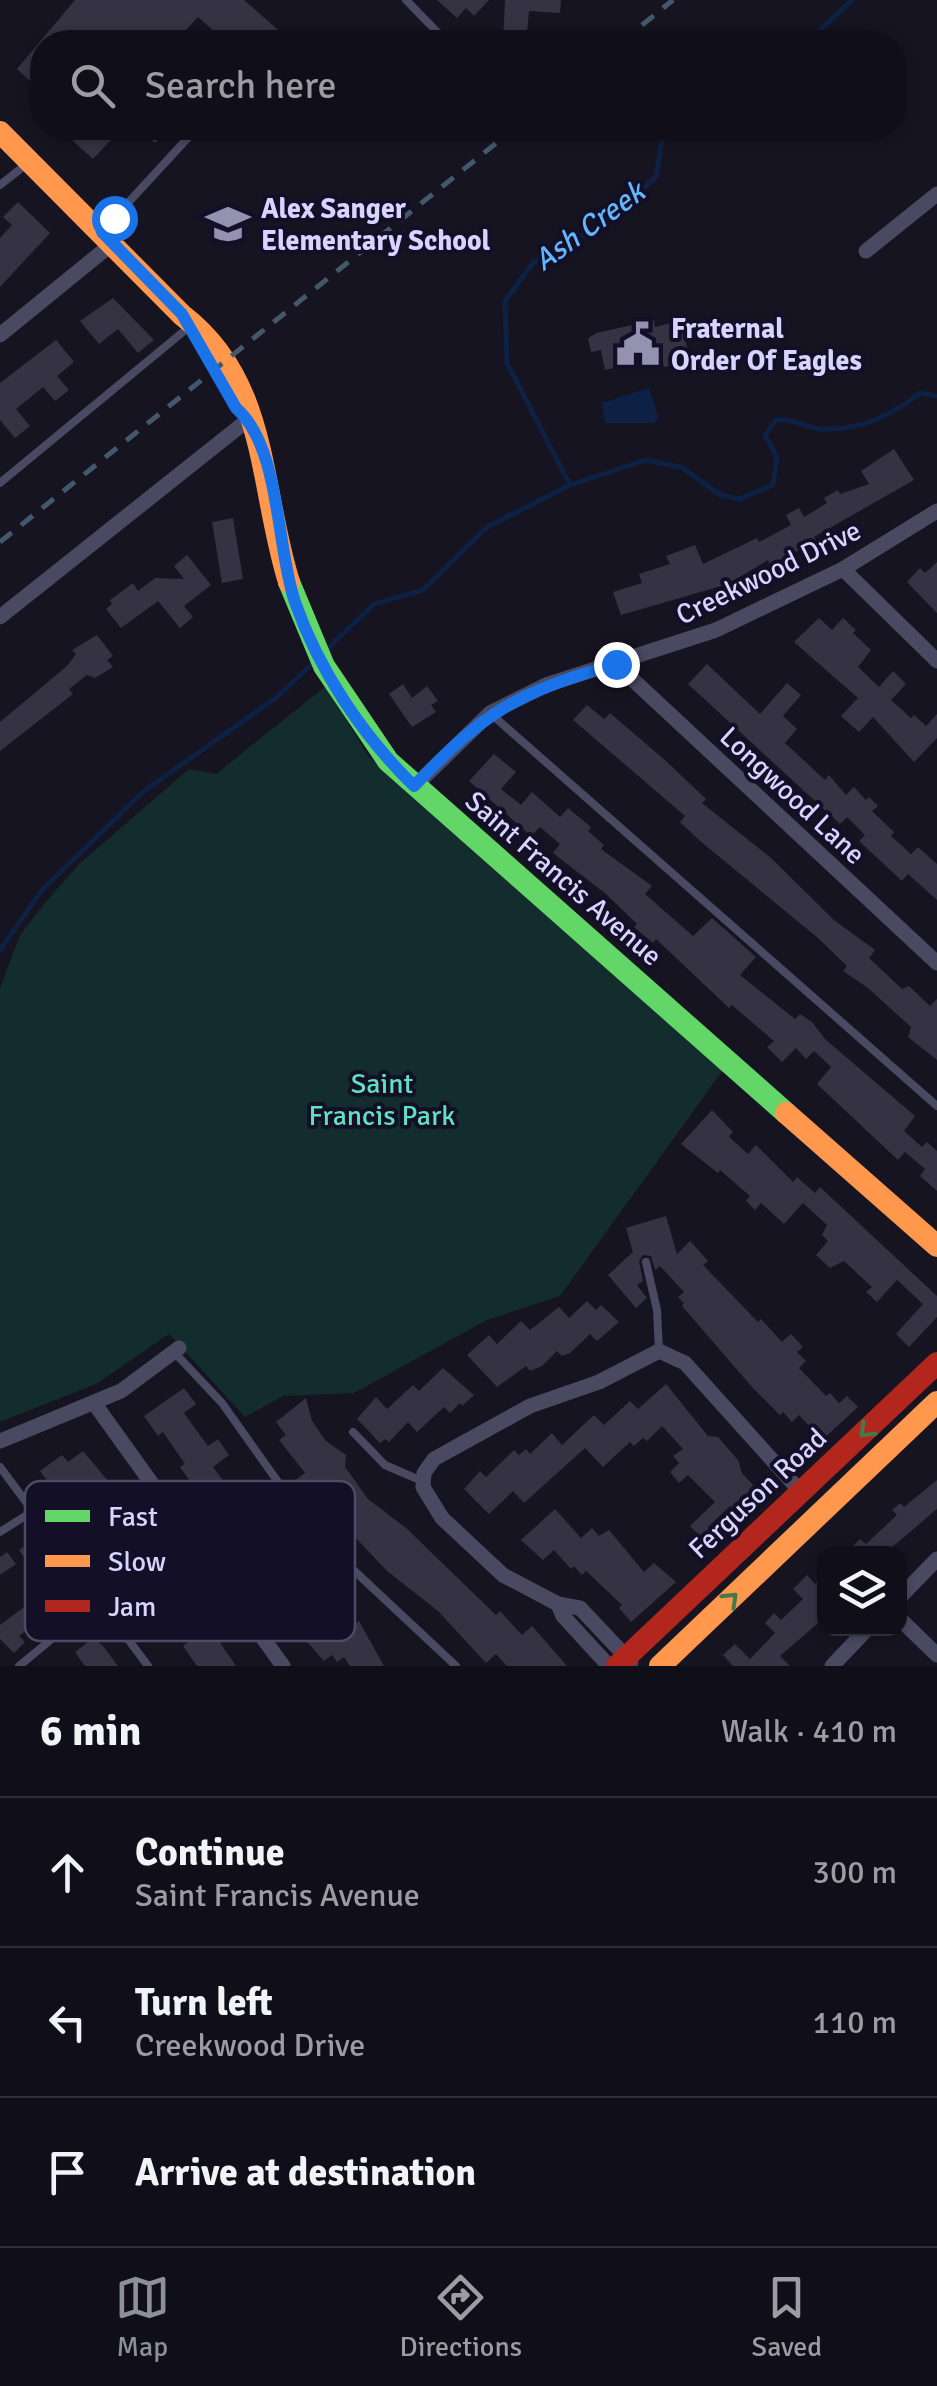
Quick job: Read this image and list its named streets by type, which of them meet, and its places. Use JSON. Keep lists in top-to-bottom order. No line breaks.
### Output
{"streets":{"street":["Creekwood Drive","Longwood Lane","Saint Francis Avenue","Ferguson Road"]},"crossings":[["Creekwood Drive","Longwood Lane"],["Creekwood Drive","Saint Francis Avenue"]],"water":["Ash Creek"],"parks":["Saint Francis Park"],"places":{"school or university":["Alex Sanger Elementary School"],"public building":["Fraternal Order Of Eagles"]},"legend":["Fast","Slow","Jam"],"page":{"search":"Search here","heading":["6 min","Walk · 410 m"],"list":[["Continue","Saint Francis Avenue","300 m"],["Turn left","Creekwood Drive","110 m"],"Arrive at destination"],"nav":["Map","Directions","Saved"]}}
